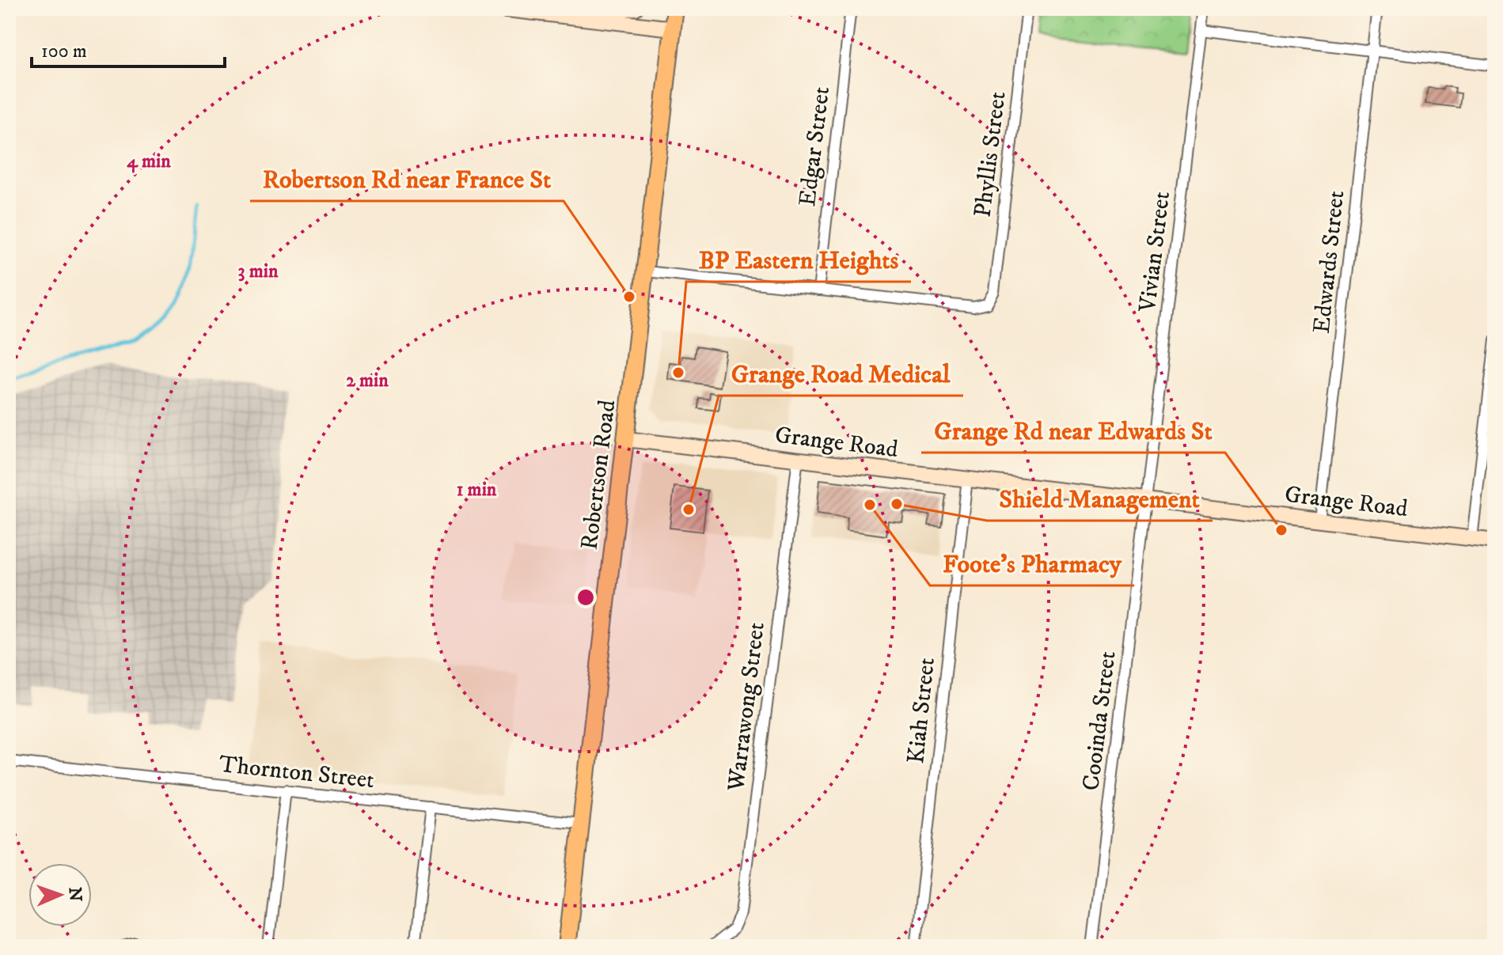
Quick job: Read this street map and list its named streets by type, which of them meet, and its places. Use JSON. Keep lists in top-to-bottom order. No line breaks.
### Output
{"streets":{"main road":["Grange Road","Robertson Road"],"street":["Edgar Street","Phyllis Street","Vivian Street","Edwards Street","Warrawong Street","Kiah Street","Cooinda Street","Thornton Street"]},"crossings":[["Edgar Street","Phyllis Street"],["Vivian Street","Grange Road"],["Vivian Street","Cooinda Street"],["Edwards Street","Grange Road"],["Grange Road","Robertson Road"],["Grange Road","Warrawong Street"],["Grange Road","Kiah Street"],["Grange Road","Cooinda Street"],["Robertson Road","Thornton Street"]],"places":["Robertson Rd near France St","BP Eastern Heights","Shield Management","Foote's Pharmacy","Grange Road Medical","Grange Rd near Edwards St"],"scale_bar":"100 m","north":"right","rings":["4 min","3 min","2 min","1 min"]}
